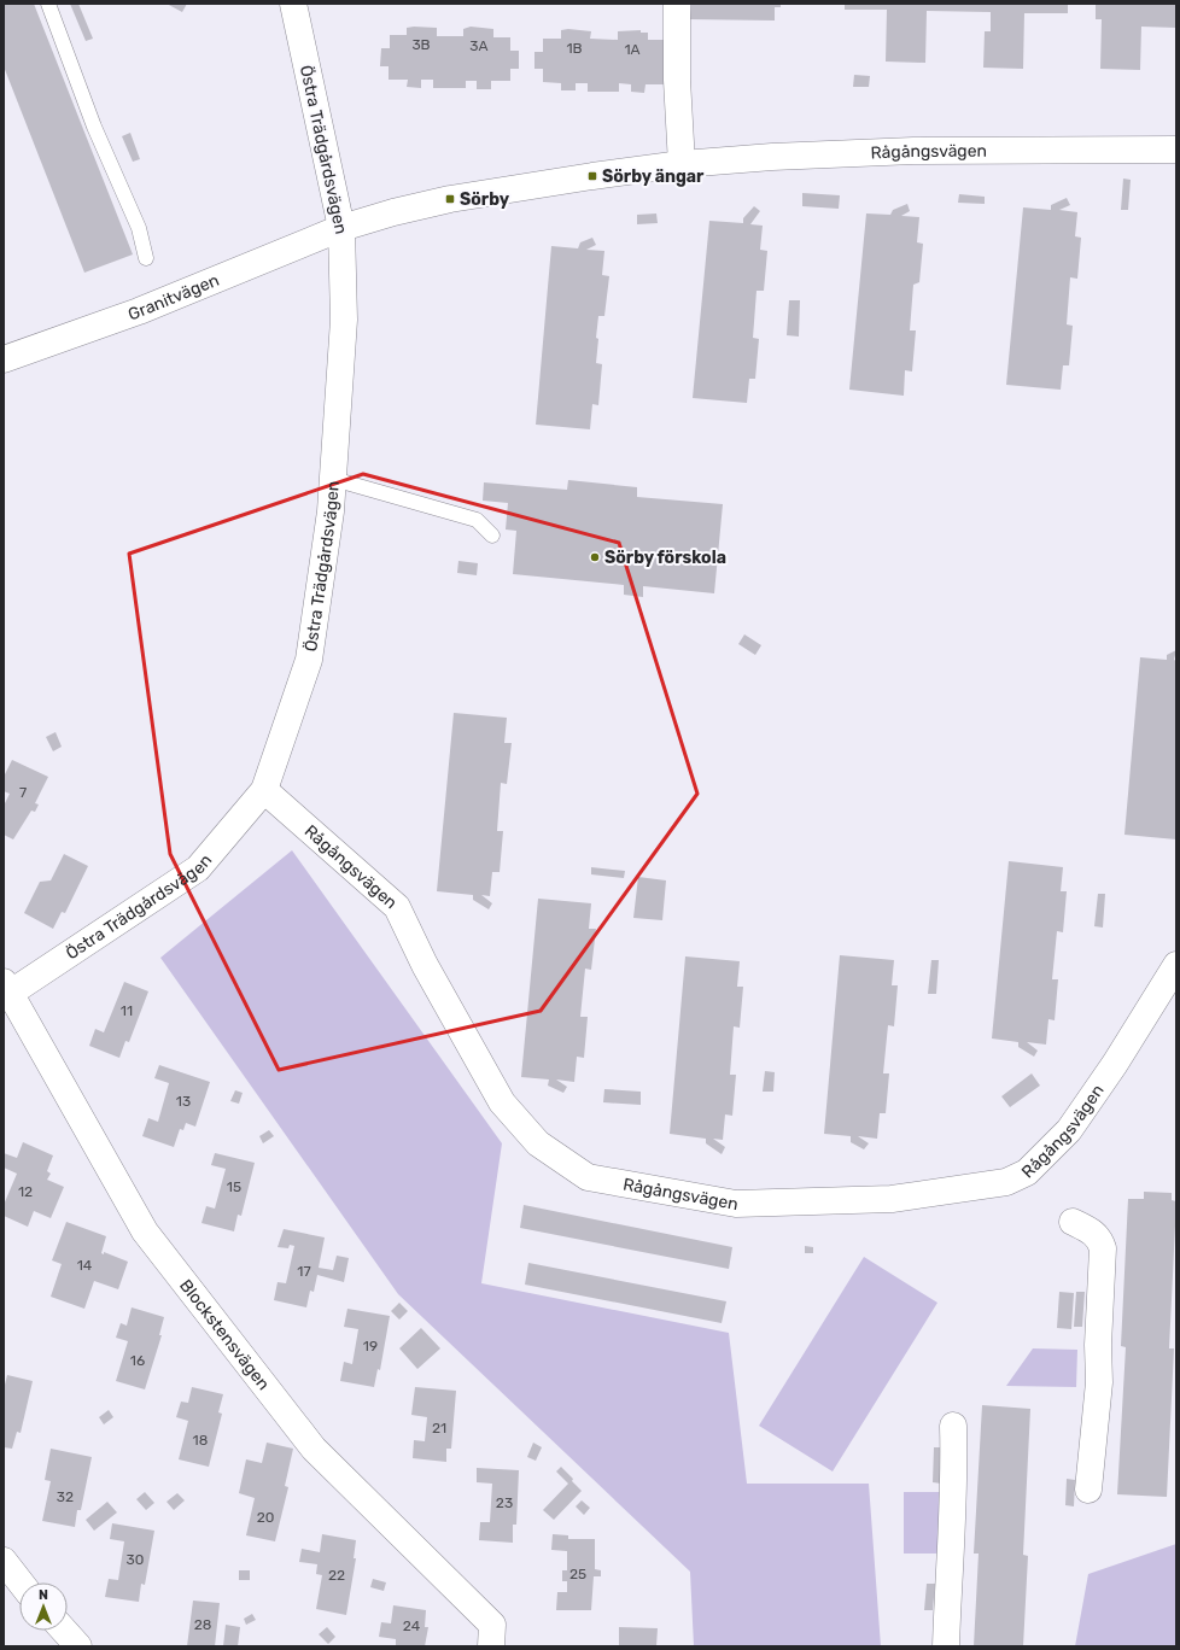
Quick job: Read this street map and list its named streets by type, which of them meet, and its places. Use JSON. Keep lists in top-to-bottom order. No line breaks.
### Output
{"streets":{"street":["Östra Trädgårdsvägen","Rågångsvägen","Granitvägen","Blockstensvägen"]},"crossings":[["Östra Trädgårdsvägen","Rågångsvägen"],["Östra Trädgårdsvägen","Granitvägen"],["Östra Trädgårdsvägen","Blockstensvägen"],["Rågångsvägen","Granitvägen"]],"places":{"transit":["Sörby ängar","Sörby"],"other":["Sörby förskola"]},"house_numbers":["3B","3A","1B","1A","7","11","13","15","12","14","17","19","16","21","18","32","23","20","30","25","22","28","24"],"north":"top"}
